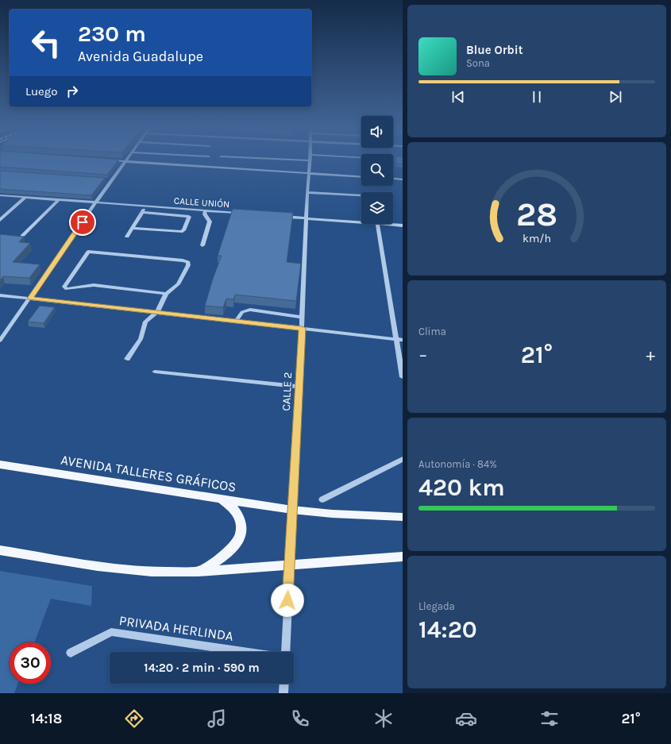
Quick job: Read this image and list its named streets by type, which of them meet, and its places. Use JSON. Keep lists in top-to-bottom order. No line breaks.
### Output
{"streets":{"main road":["AVENIDA TALLERES GRÁFICOS"],"street":["CALLE UNIÓN","CALLE 2","PRIVADA HERLINDA"]},"crossings":[["CALLE 2","AVENIDA TALLERES GRÁFICOS"]],"page":{"turn":["230 m","Avenida Guadalupe"],"song":["Blue Orbit","Sona"],"then":"Luego","tile":["Clima",["Autonomía · 84%","420 km"],["Llegada","14:20"]],"heat":["−","21°","+"],"limit":"30","trip":"14:20 · 2 min · 590 m","tabs":["14:18","21°"],"gauge":["28","km/h"]}}
